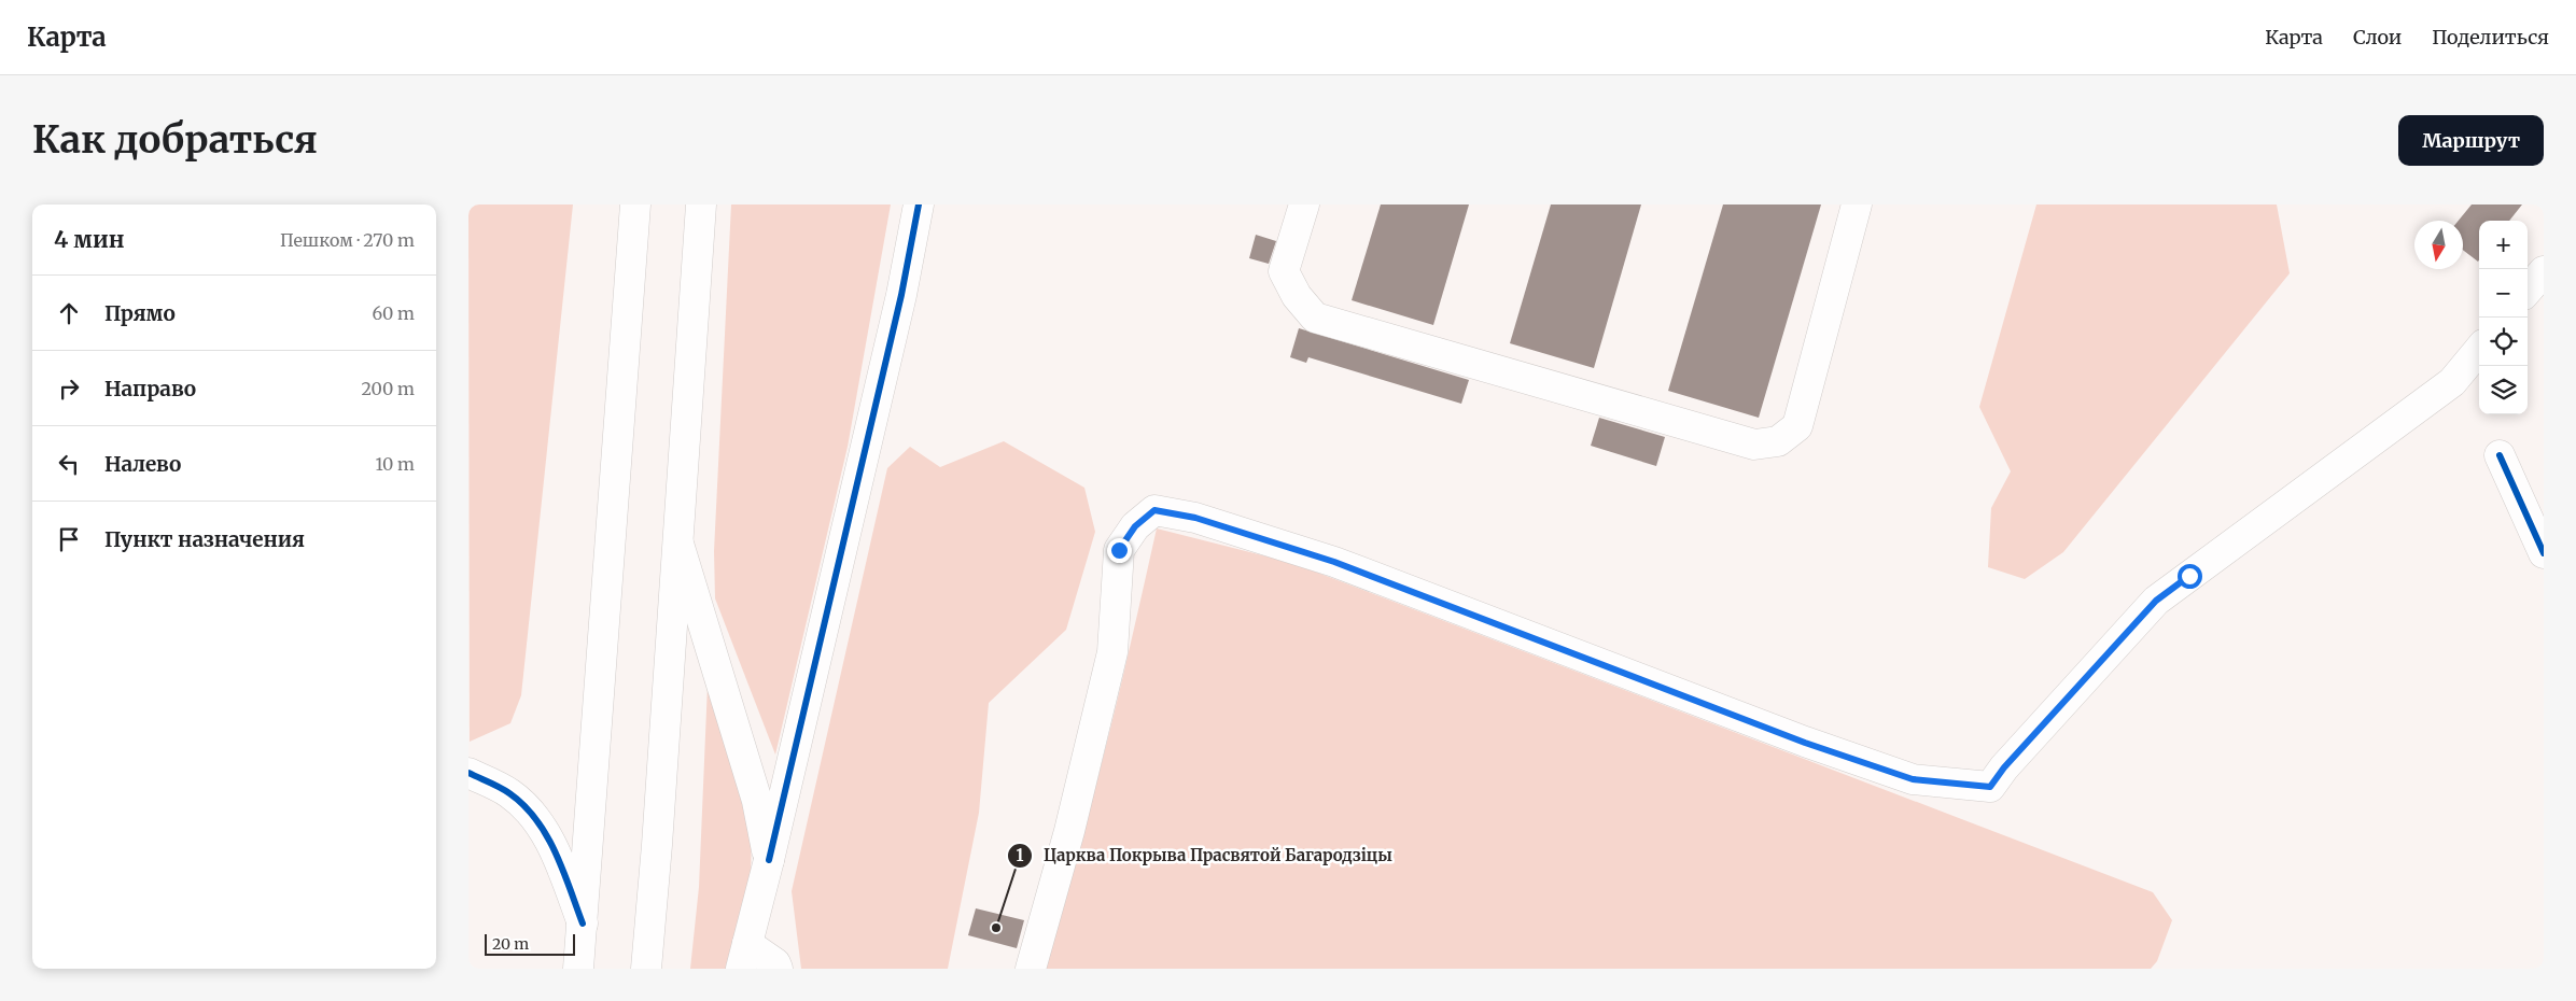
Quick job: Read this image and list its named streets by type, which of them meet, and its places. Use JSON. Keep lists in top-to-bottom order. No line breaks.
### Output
{"places":["Царква Покрыва Прасвятой Багародзіцы"],"scale_bar":"20 m","north":"bottom","page":{"header":"Карта","nav":["Карта","Слои","Поделиться"],"buttons":"Маршрут","title":"Как добраться","heading":["4 мин","Пешком · 270 m"],"map_buttons":["+","−"],"list":[["Прямо","60 m"],["Направо","200 m"],["Налево","10 m"],"Пункт назначения"],"scale":"20 m"}}
